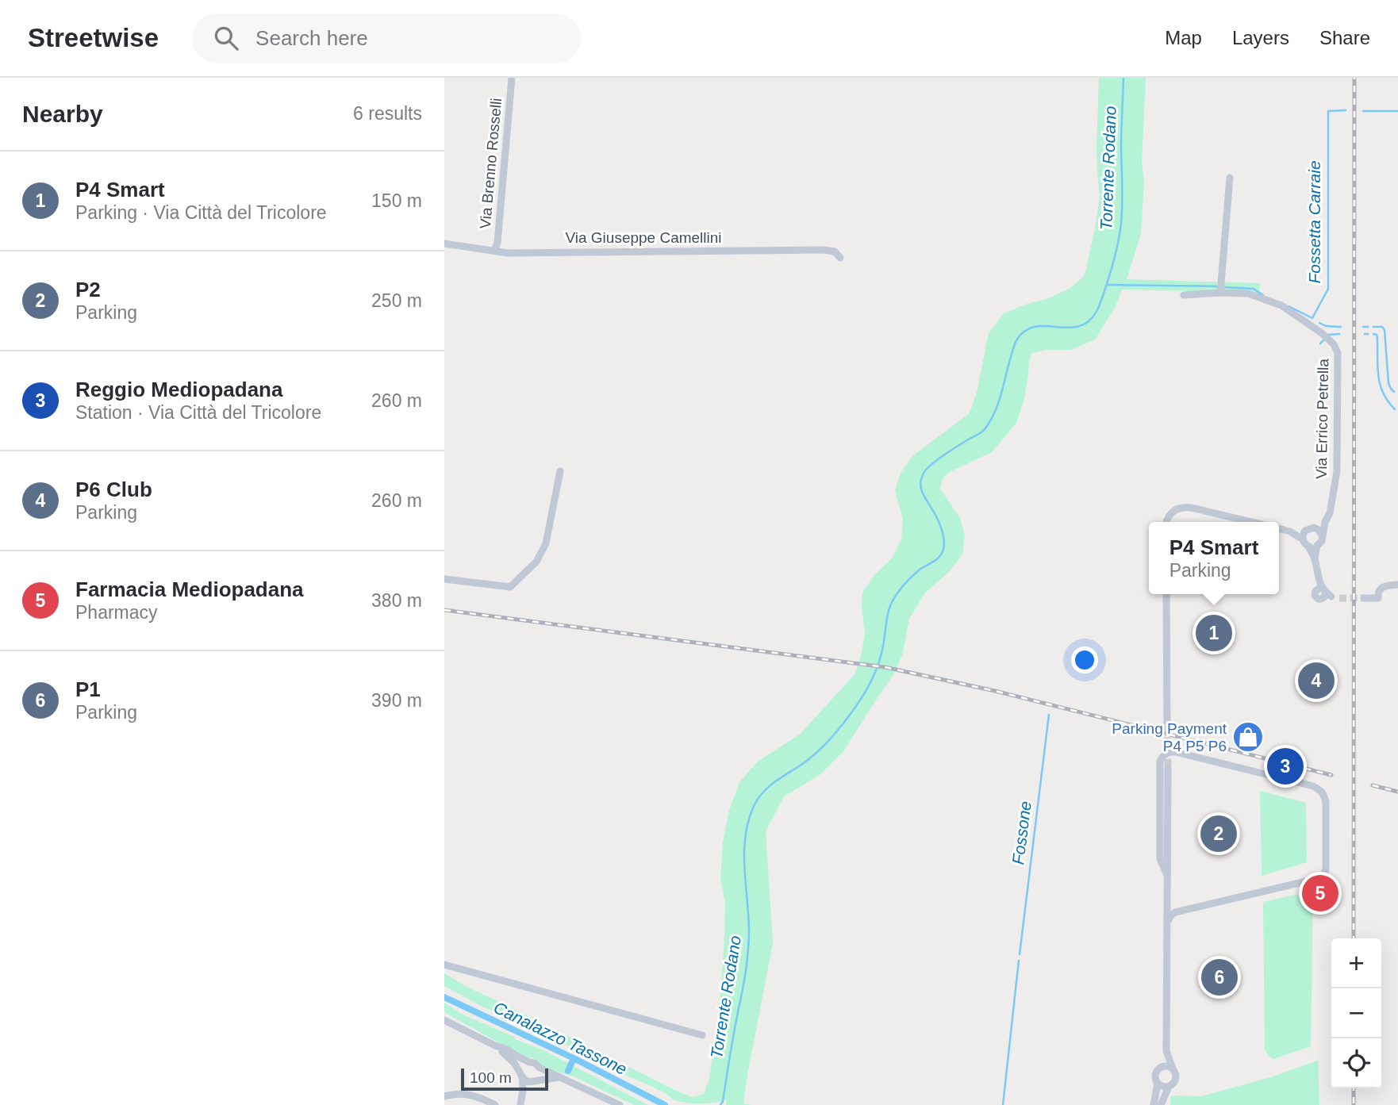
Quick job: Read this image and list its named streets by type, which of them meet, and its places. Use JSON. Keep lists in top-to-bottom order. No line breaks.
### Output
{"streets":{"street":["Via Brenno Rosselli","Via Giuseppe Camellini","Via Errico Petrella"]},"crossings":[["Via Brenno Rosselli","Via Giuseppe Camellini"]],"water":["Torrente Rodano","Fossetta Carraie","Fossone","Canalazzo Tassone"],"places":{"shop":["Parking Payment P4 P5 P6"]},"scale_bar":"100 m","page":{"header":"Streetwise","search":"Search here","nav":["Map","Layers","Share"],"heading":["Nearby","6 results"],"list":[{"mark":"1","name":"P4 Smart","note":"Parking · Via Città del Tricolore","value":"150 m"},{"mark":"2","name":"P2","note":"Parking","value":"250 m"},{"mark":"3","name":"Reggio Mediopadana","note":"Station · Via Città del Tricolore","value":"260 m"},{"mark":"4","name":"P6 Club","note":"Parking","value":"260 m"},{"mark":"5","name":"Farmacia Mediopadana","note":"Pharmacy","value":"380 m"},{"mark":"6","name":"P1","note":"Parking","value":"390 m"}],"popup":["P4 Smart","Parking"],"pins":["1","4","3","2","5","6"],"map_buttons":["+","−"],"scale":"100 m"}}
